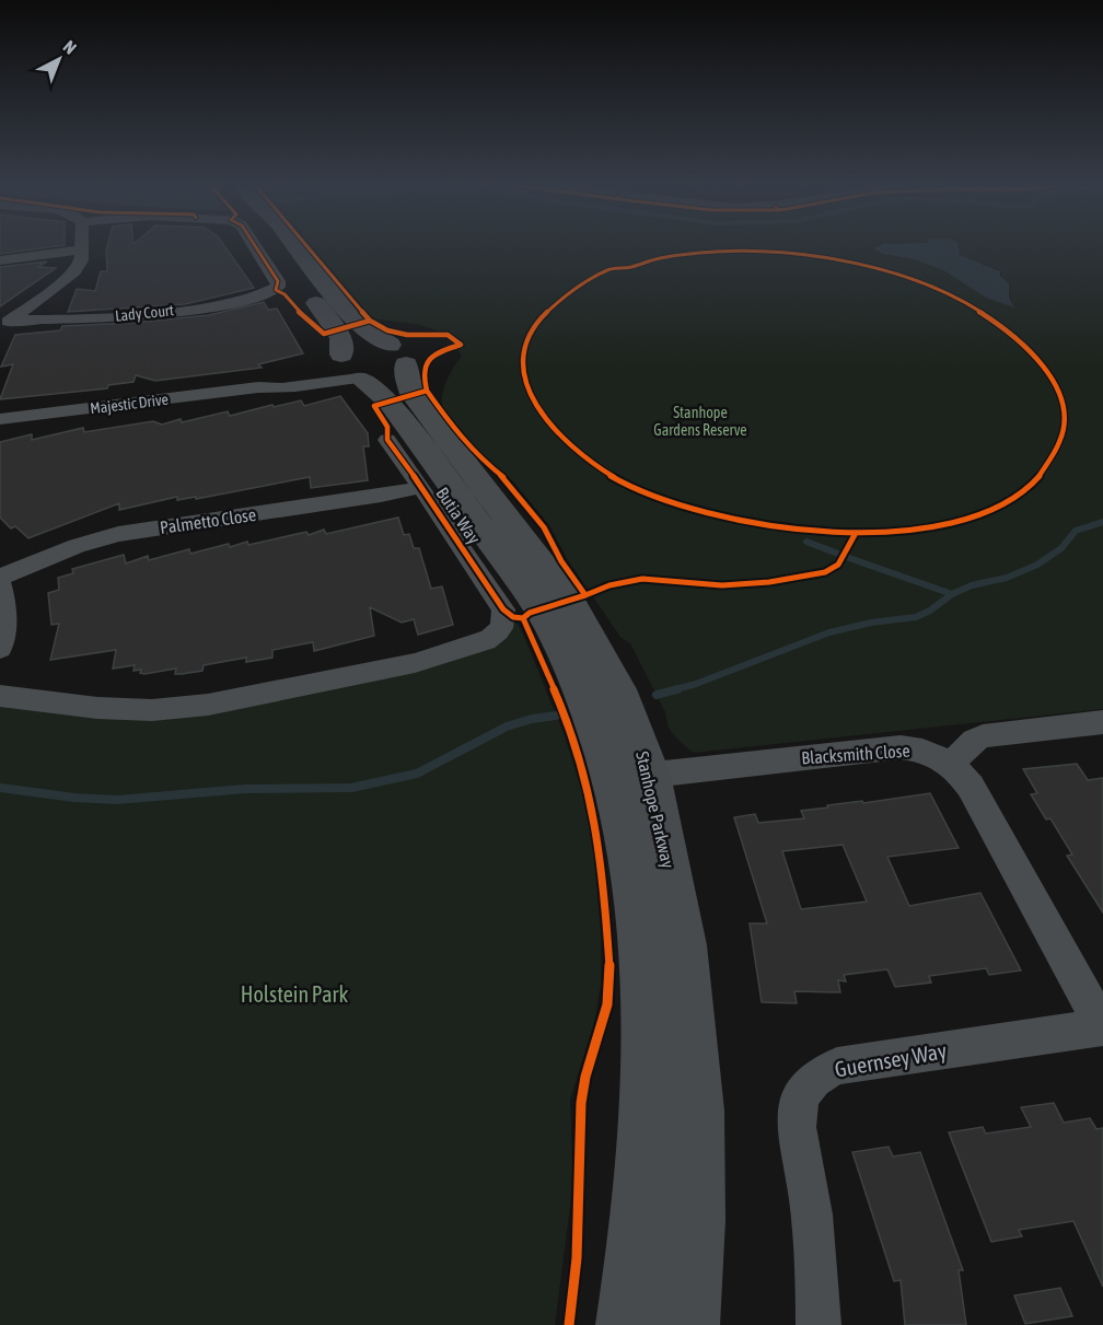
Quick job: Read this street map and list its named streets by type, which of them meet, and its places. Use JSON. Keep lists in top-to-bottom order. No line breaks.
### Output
{"streets":{"main road":["Stanhope Parkway"],"street":["Lady Court","Majestic Drive","Butia Way","Palmetto Close","Blacksmith Close","Guernsey Way"]},"crossings":[["Majestic Drive","Stanhope Parkway"],["Butia Way","Palmetto Close"],["Blacksmith Close","Stanhope Parkway"],["Blacksmith Close","Guernsey Way"]],"parks":["Stanhope Gardens Reserve","Holstein Park"],"north":"top right"}
